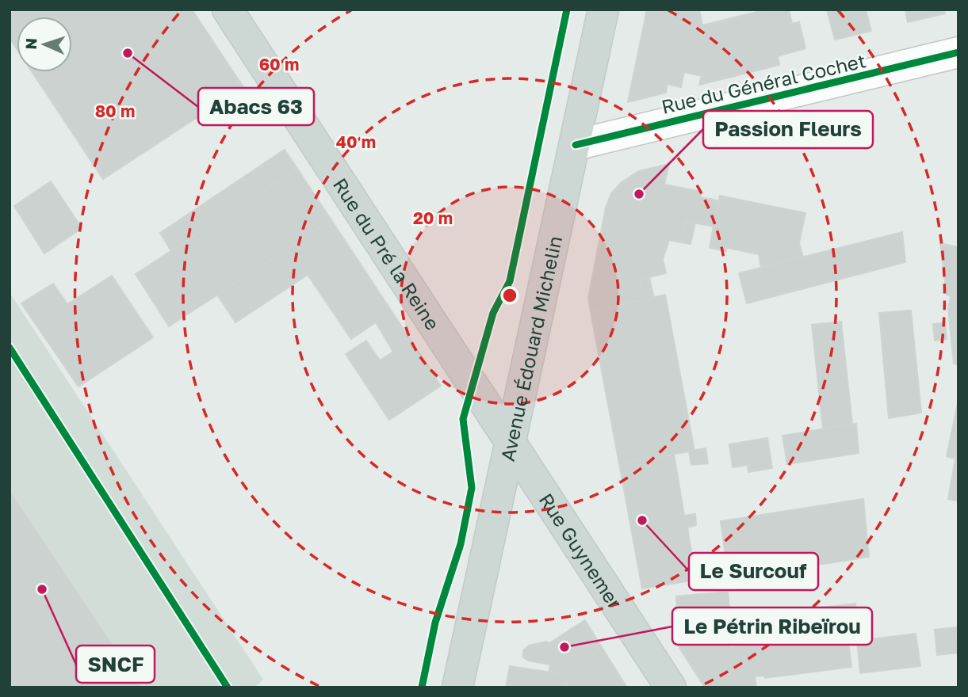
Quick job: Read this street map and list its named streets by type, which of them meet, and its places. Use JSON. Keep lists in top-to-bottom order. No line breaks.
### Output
{"streets":{"main road":["Rue du Pré la Reine","Avenue Édouard Michelin","Rue Guynemer"],"street":["Rue du Général Cochet"]},"crossings":[["Rue du Général Cochet","Avenue Édouard Michelin"],["Rue du Pré la Reine","Avenue Édouard Michelin"],["Rue du Pré la Reine","Rue Guynemer"],["Avenue Édouard Michelin","Rue Guynemer"]],"places":["Abacs 63","Passion Fleurs","Le Surcouf","SNCF","Le Pétrin Ribeïrou"],"north":"left","rings":["60 m","80 m","40 m","20 m"]}
